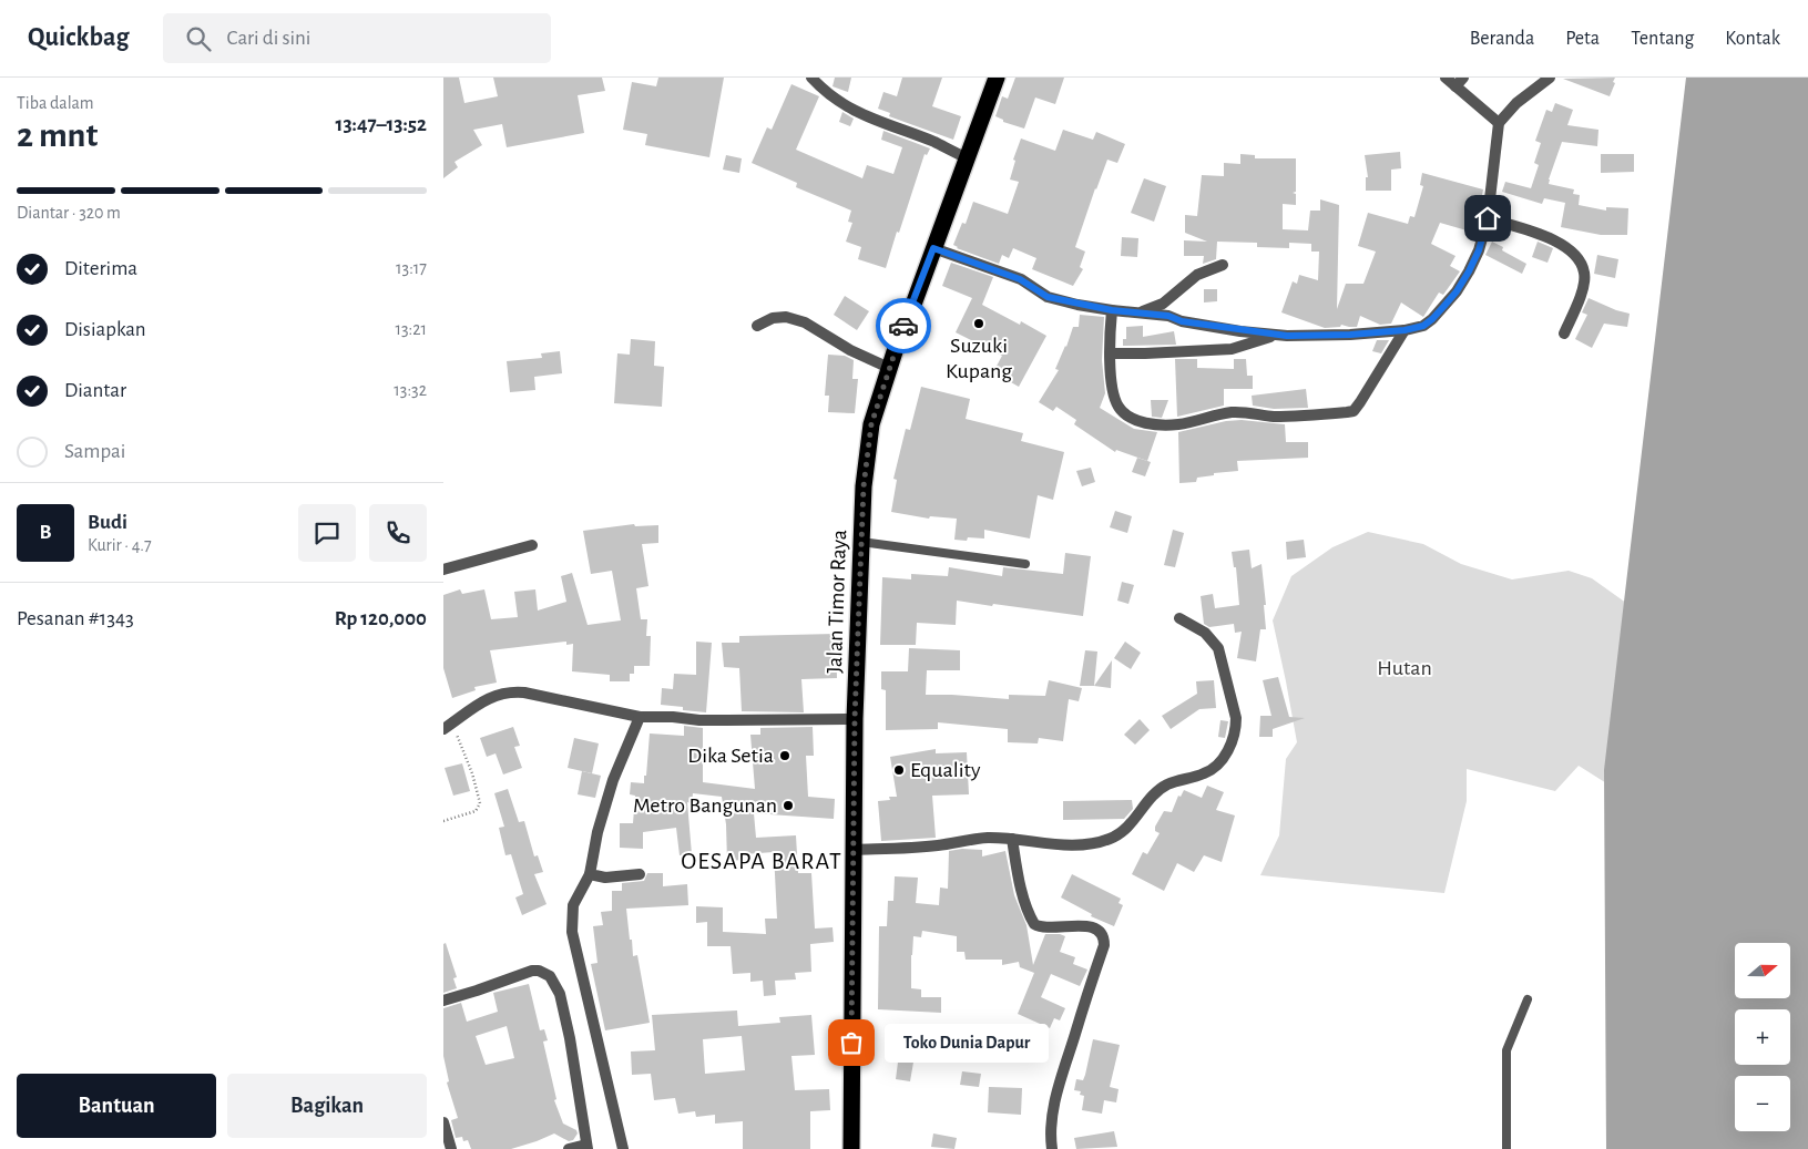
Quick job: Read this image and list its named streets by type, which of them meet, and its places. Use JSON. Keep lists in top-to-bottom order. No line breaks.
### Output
{"streets":{"highway":["Jalan Timor Raya"]},"districts":["OESAPA BARAT"],"parks":["Hutan"],"places":["Suzuki Kupang","Dika Setia","Equality","Metro Bangunan","Toko Dunia Dapur"],"north":"right","page":{"header":"Quickbag","search":"Cari di sini","nav":["Beranda","Peta","Tentang","Kontak"],"heading":["2 mnt","Tiba dalam","13:47–13:52"],"panel":["Budi","Kurir · 4.7","Pesanan #1343","Rp 120,000"],"bar":"Diantar · 320 m","list":[["Diterima","13:17"],["Disiapkan","13:21"],["Diantar","13:32"],"Sampai"],"round":"B","map_buttons":["+","−"],"bubble":"Toko Dunia Dapur","buttons":["Bantuan","Bagikan"]}}
